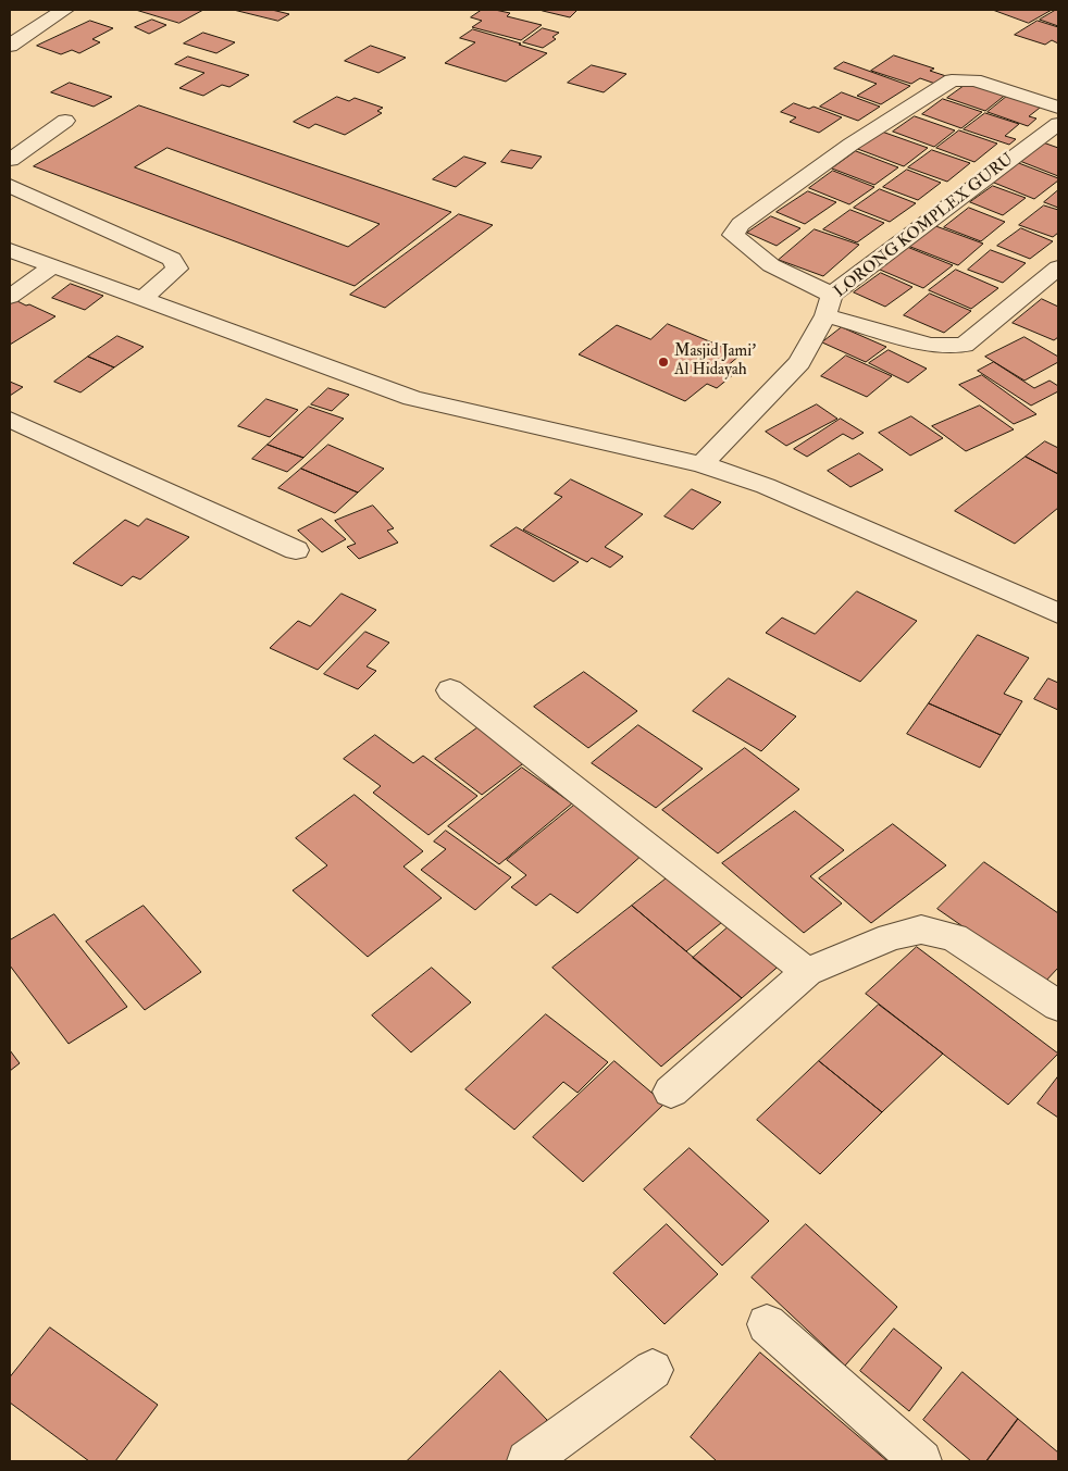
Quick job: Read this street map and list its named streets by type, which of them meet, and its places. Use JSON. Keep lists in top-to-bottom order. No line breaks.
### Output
{"streets":{"street":["LORONG KOMPLEX GURU"]},"places":["Masjid Jami' Al Hidayah"]}
